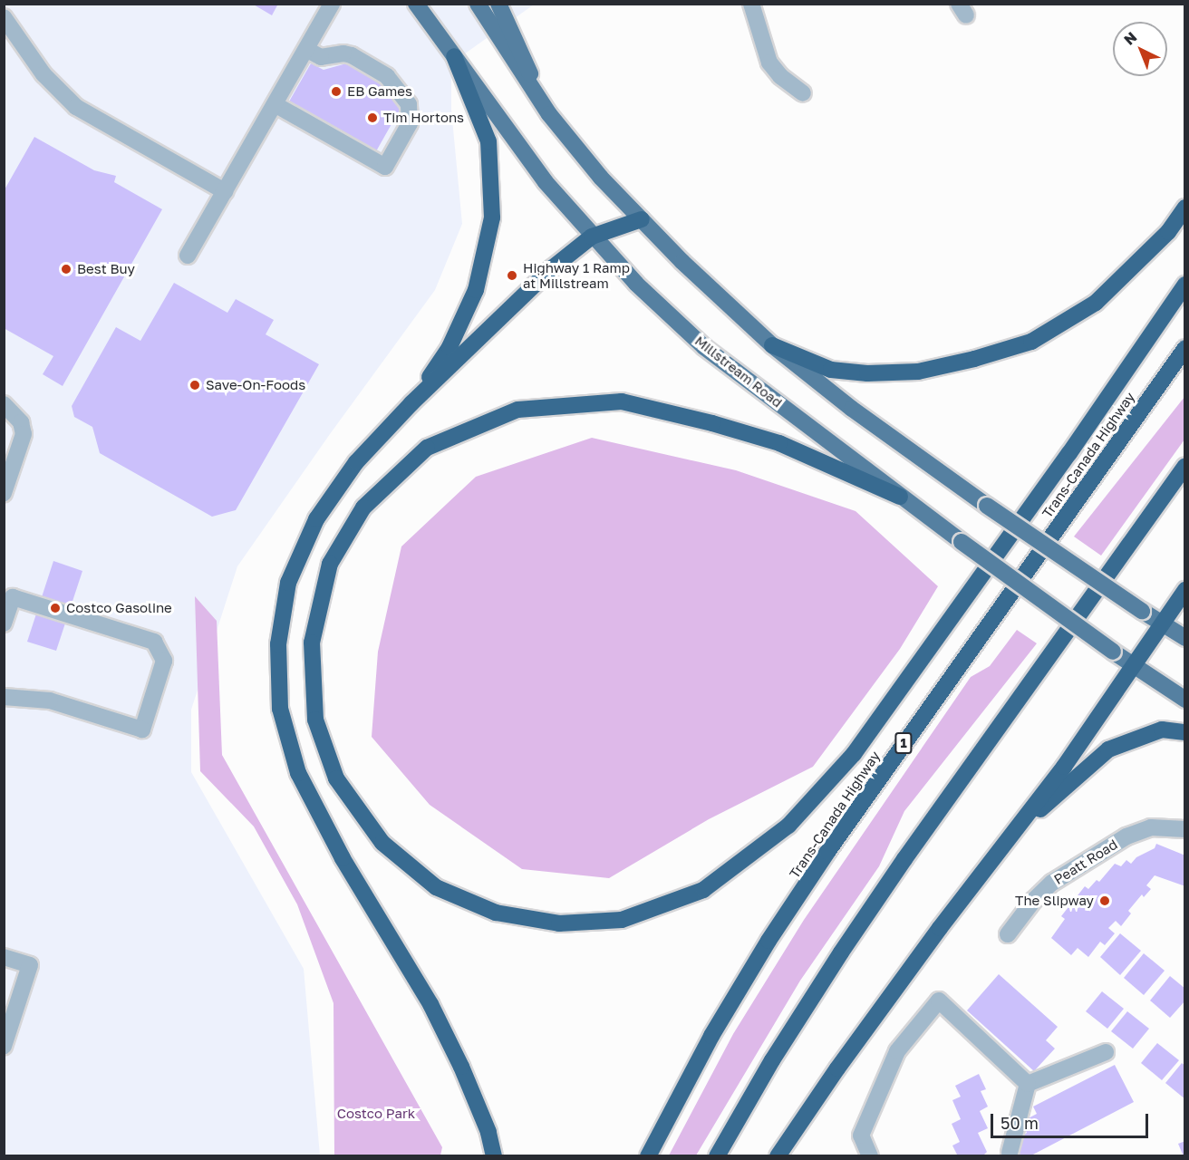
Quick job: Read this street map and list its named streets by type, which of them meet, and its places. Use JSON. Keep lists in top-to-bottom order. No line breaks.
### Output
{"streets":{"highway":["Trans-Canada Highway","1"],"main road":["Millstream Road"],"street":["Peatt Road"]},"parks":["Costco Park"],"places":["EB Games","Tim Hortons","Best Buy","Highway 1 Ramp at Millstream","Save-On-Foods","Costco Gasoline","The Slipway"],"scale_bar":"50 m","north":"top left"}
